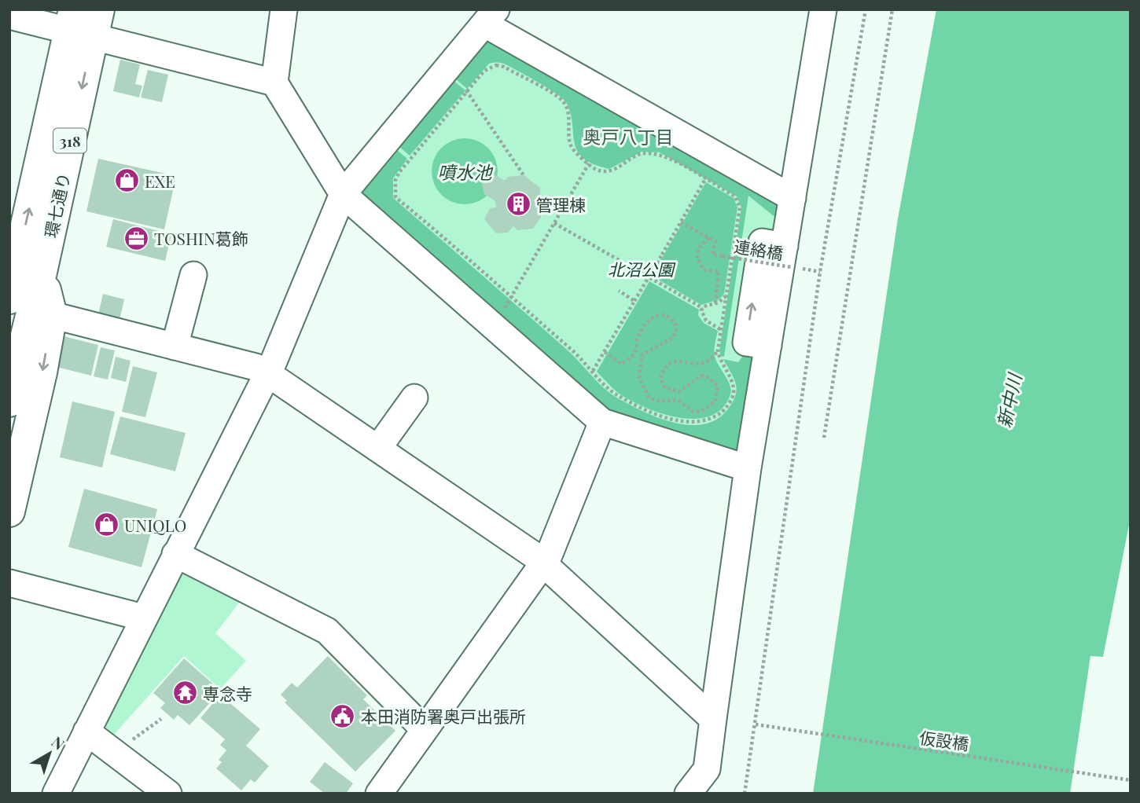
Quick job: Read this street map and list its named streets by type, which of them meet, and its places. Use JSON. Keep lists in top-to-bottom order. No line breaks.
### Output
{"streets":{"main road":["318","環七通り"],"path":["連絡橋","仮設橋"]},"districts":["奥戸八丁目"],"water":["噴水池","新中川"],"parks":["北沼公園"],"places":{"shop":["EXE","UNIQLO"],"building":["管理棟"],"office":["TOSHIN葛飾"],"temple":["専念寺"],"public building":["本田消防署奥戸出張所"]},"north":"top right"}
